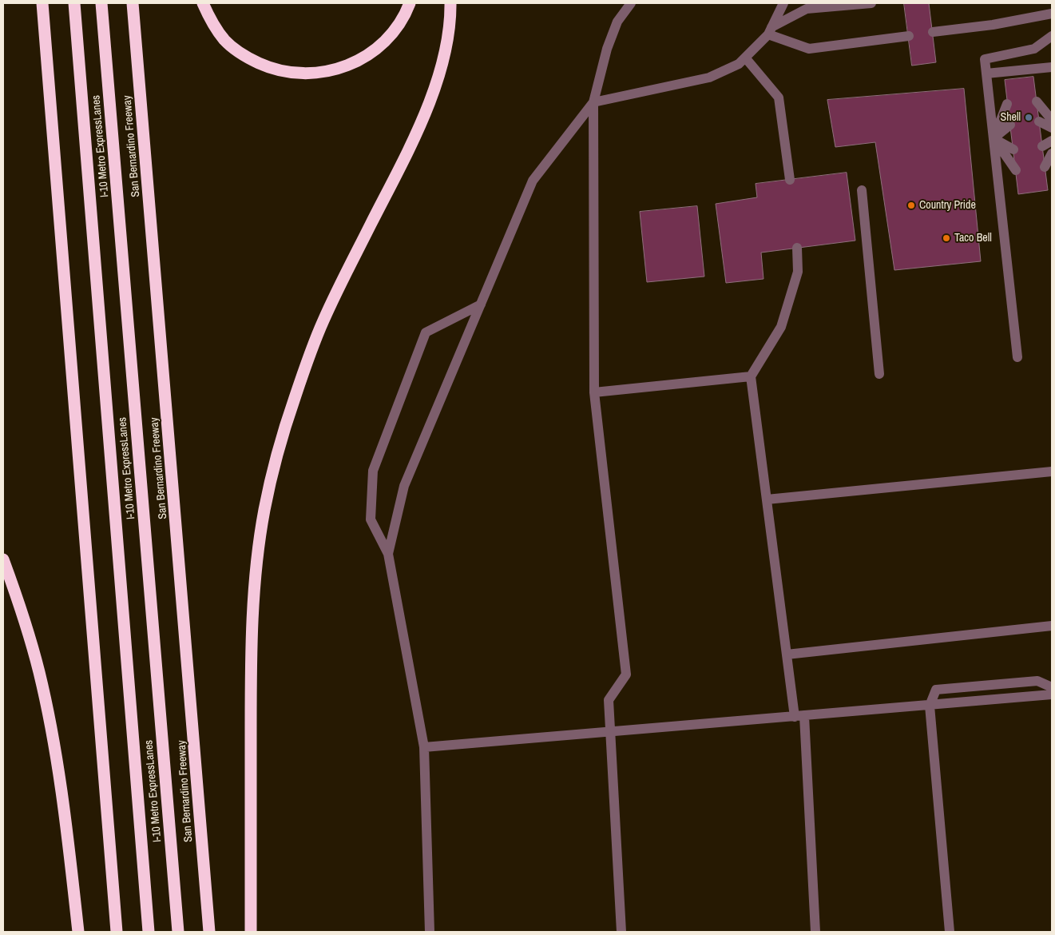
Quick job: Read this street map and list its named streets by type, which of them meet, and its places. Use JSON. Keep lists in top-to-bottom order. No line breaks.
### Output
{"streets":{"highway":["I-10 Metro ExpressLanes","San Bernardino Freeway"]},"places":["Shell","Country Pride","Taco Bell"]}
